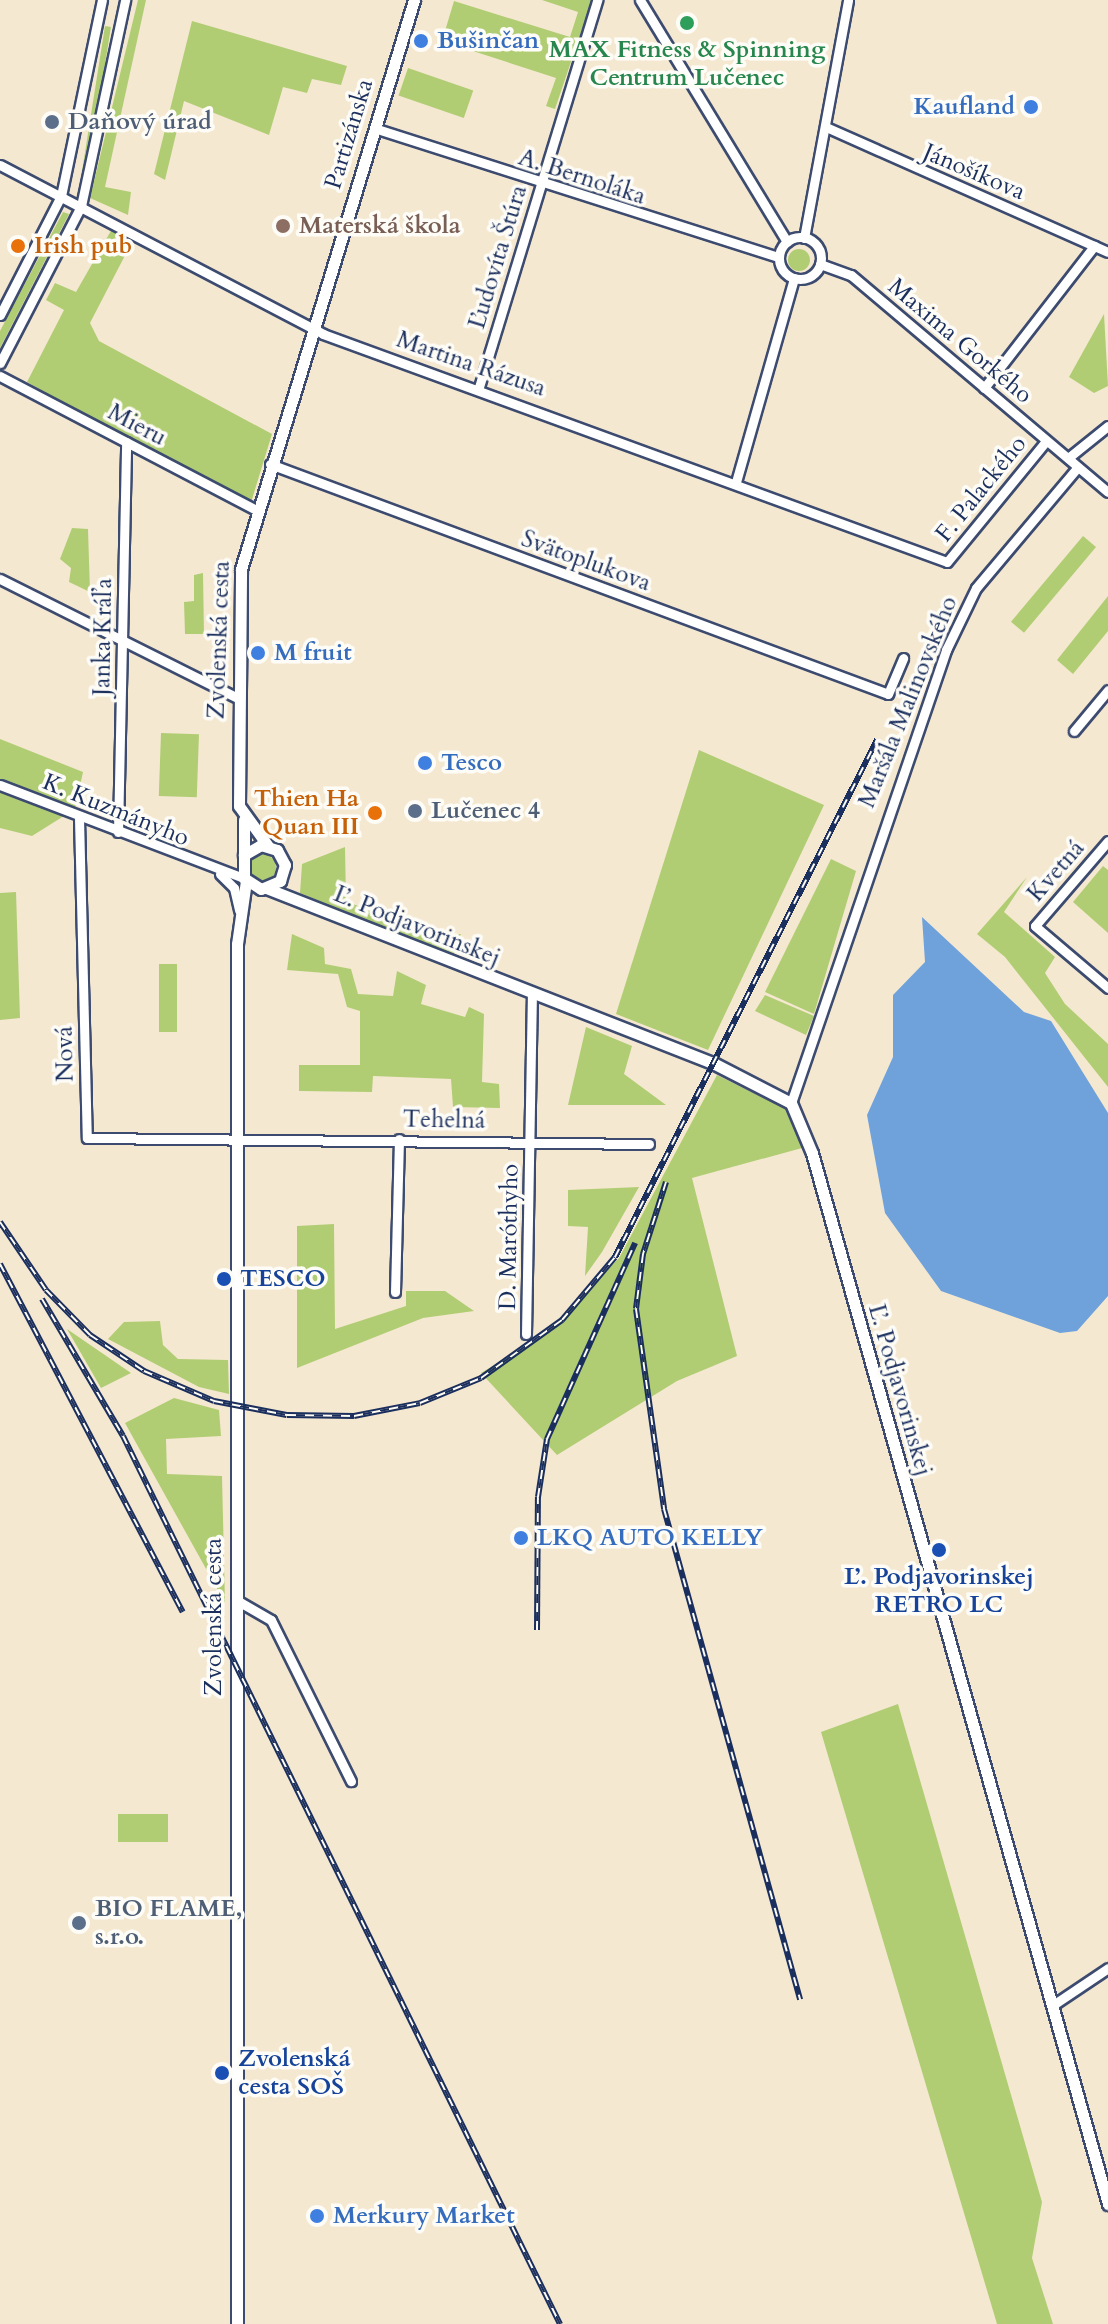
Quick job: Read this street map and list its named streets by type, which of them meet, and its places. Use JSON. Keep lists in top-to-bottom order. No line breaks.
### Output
{"streets":{"street":["Partizánska","Jánošíkova","A. Bernoláka","Ľudovíta Štúra","Maxima Gorkého","Martina Rázusa","Mieru","F. Palackého","Svätoplukova","Janka Kráľa","Zvolenská cesta","Maršála Malinovského","K. Kuzmányho","Kvetná","Ľ. Podjavorinskej","Nová","Tehelná","D. Maróthyho"]},"crossings":[["Partizánska","A. Bernoláka"],["Partizánska","Martina Rázusa"],["Partizánska","Zvolenská cesta"],["A. Bernoláka","Ľudovíta Štúra"],["A. Bernoláka","Maxima Gorkého"],["Ľudovíta Štúra","Martina Rázusa"],["Maxima Gorkého","F. Palackého"],["Maxima Gorkého","Maršála Malinovského"],["Martina Rázusa","F. Palackého"],["Martina Rázusa","Zvolenská cesta"],["Mieru","Janka Kráľa"],["Mieru","Zvolenská cesta"],["Svätoplukova","Zvolenská cesta"],["Janka Kráľa","K. Kuzmányho"],["Zvolenská cesta","K. Kuzmányho"],["Zvolenská cesta","Ľ. Podjavorinskej"],["Zvolenská cesta","Nová"],["Zvolenská cesta","Tehelná"],["Maršála Malinovského","Ľ. Podjavorinskej"],["K. Kuzmányho","Ľ. Podjavorinskej"],["K. Kuzmányho","Nová"],["Ľ. Podjavorinskej","D. Maróthyho"],["Nová","Tehelná"],["Tehelná","D. Maróthyho"]],"places":["MAX Fitness & Spinning Centrum Lučenec","Bušinčan","Kaufland","Daňový úrad","Materská škola","Irish pub","M fruit","Tesco","Lučenec 4","Thien Ha Quan III","TESCO","LKQ AUTO KELLY","Ľ. Podjavorinskej RETRO LC","BIO FLAME, s.r.o.","Zvolenská cesta SOŠ","Merkury Market"]}
